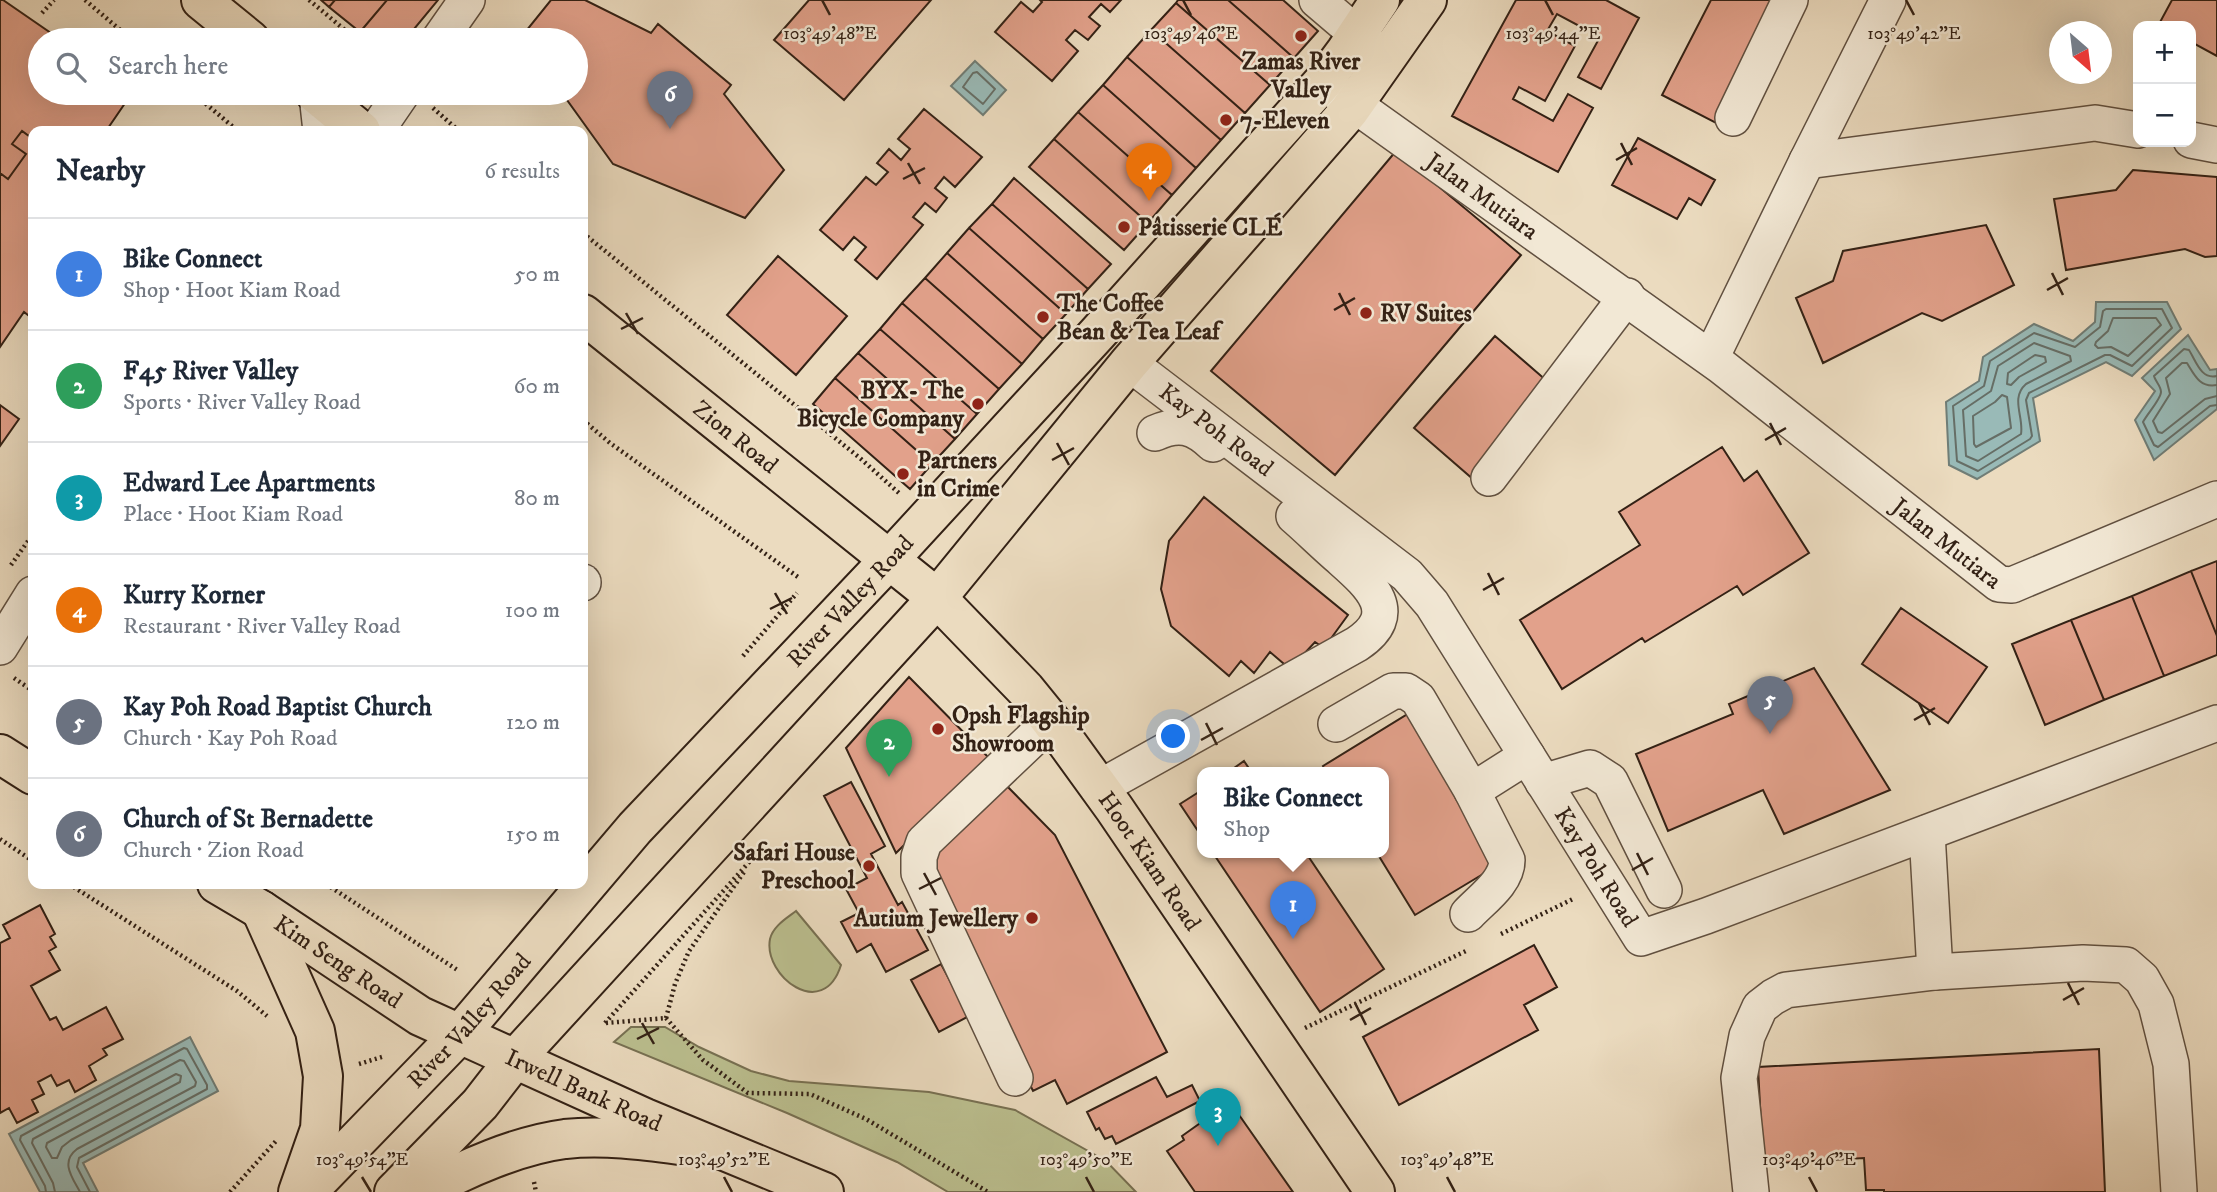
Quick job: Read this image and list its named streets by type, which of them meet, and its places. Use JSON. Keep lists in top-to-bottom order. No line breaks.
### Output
{"streets":{"main road":["Zion Road","River Valley Road","Hoot Kiam Road","Kim Seng Road","Irwell Bank Road"],"street":["Jalan Mutiara","Kay Poh Road"]},"crossings":[["Jalan Mutiara","River Valley Road"],["Zion Road","River Valley Road"],["Zion Road","Hoot Kiam Road"],["River Valley Road","Hoot Kiam Road"],["River Valley Road","Kim Seng Road"],["River Valley Road","Irwell Bank Road"],["Kim Seng Road","Irwell Bank Road"]],"places":["Zamas River Valley","7-Eleven","Pâtisserie CLÉ","RV Suites","The Coffee Bean & Tea Leaf","BYX- The Bicycle Company","Partners in Crime","Opsh Flagship Showroom","Safari House Preschool","Autium Jewellery"],"north":"bottom right","page":{"map_buttons":["+","−"],"search":"Search here","pins":["6","4","5","2","1","3"],"heading":["Nearby","6 results"],"list":[{"mark":"1","name":"Bike Connect","note":"Shop · Hoot Kiam Road","value":"50 m"},{"mark":"2","name":"F45 River Valley","note":"Sports · River Valley Road","value":"60 m"},{"mark":"3","name":"Edward Lee Apartments","note":"Place · Hoot Kiam Road","value":"80 m"},{"mark":"4","name":"Kurry Korner","note":"Restaurant · River Valley Road","value":"100 m"},{"mark":"5","name":"Kay Poh Road Baptist Church","note":"Church · Kay Poh Road","value":"120 m"},{"mark":"6","name":"Church of St Bernadette","note":"Church · Zion Road","value":"150 m"}],"popup":["Bike Connect","Shop"]},"coordinates":["103°49'48\"E","103°49'46\"E","103°49'44\"E","103°49'42\"E","103°49'54\"E","103°49'52\"E","103°49'50\"E"]}
